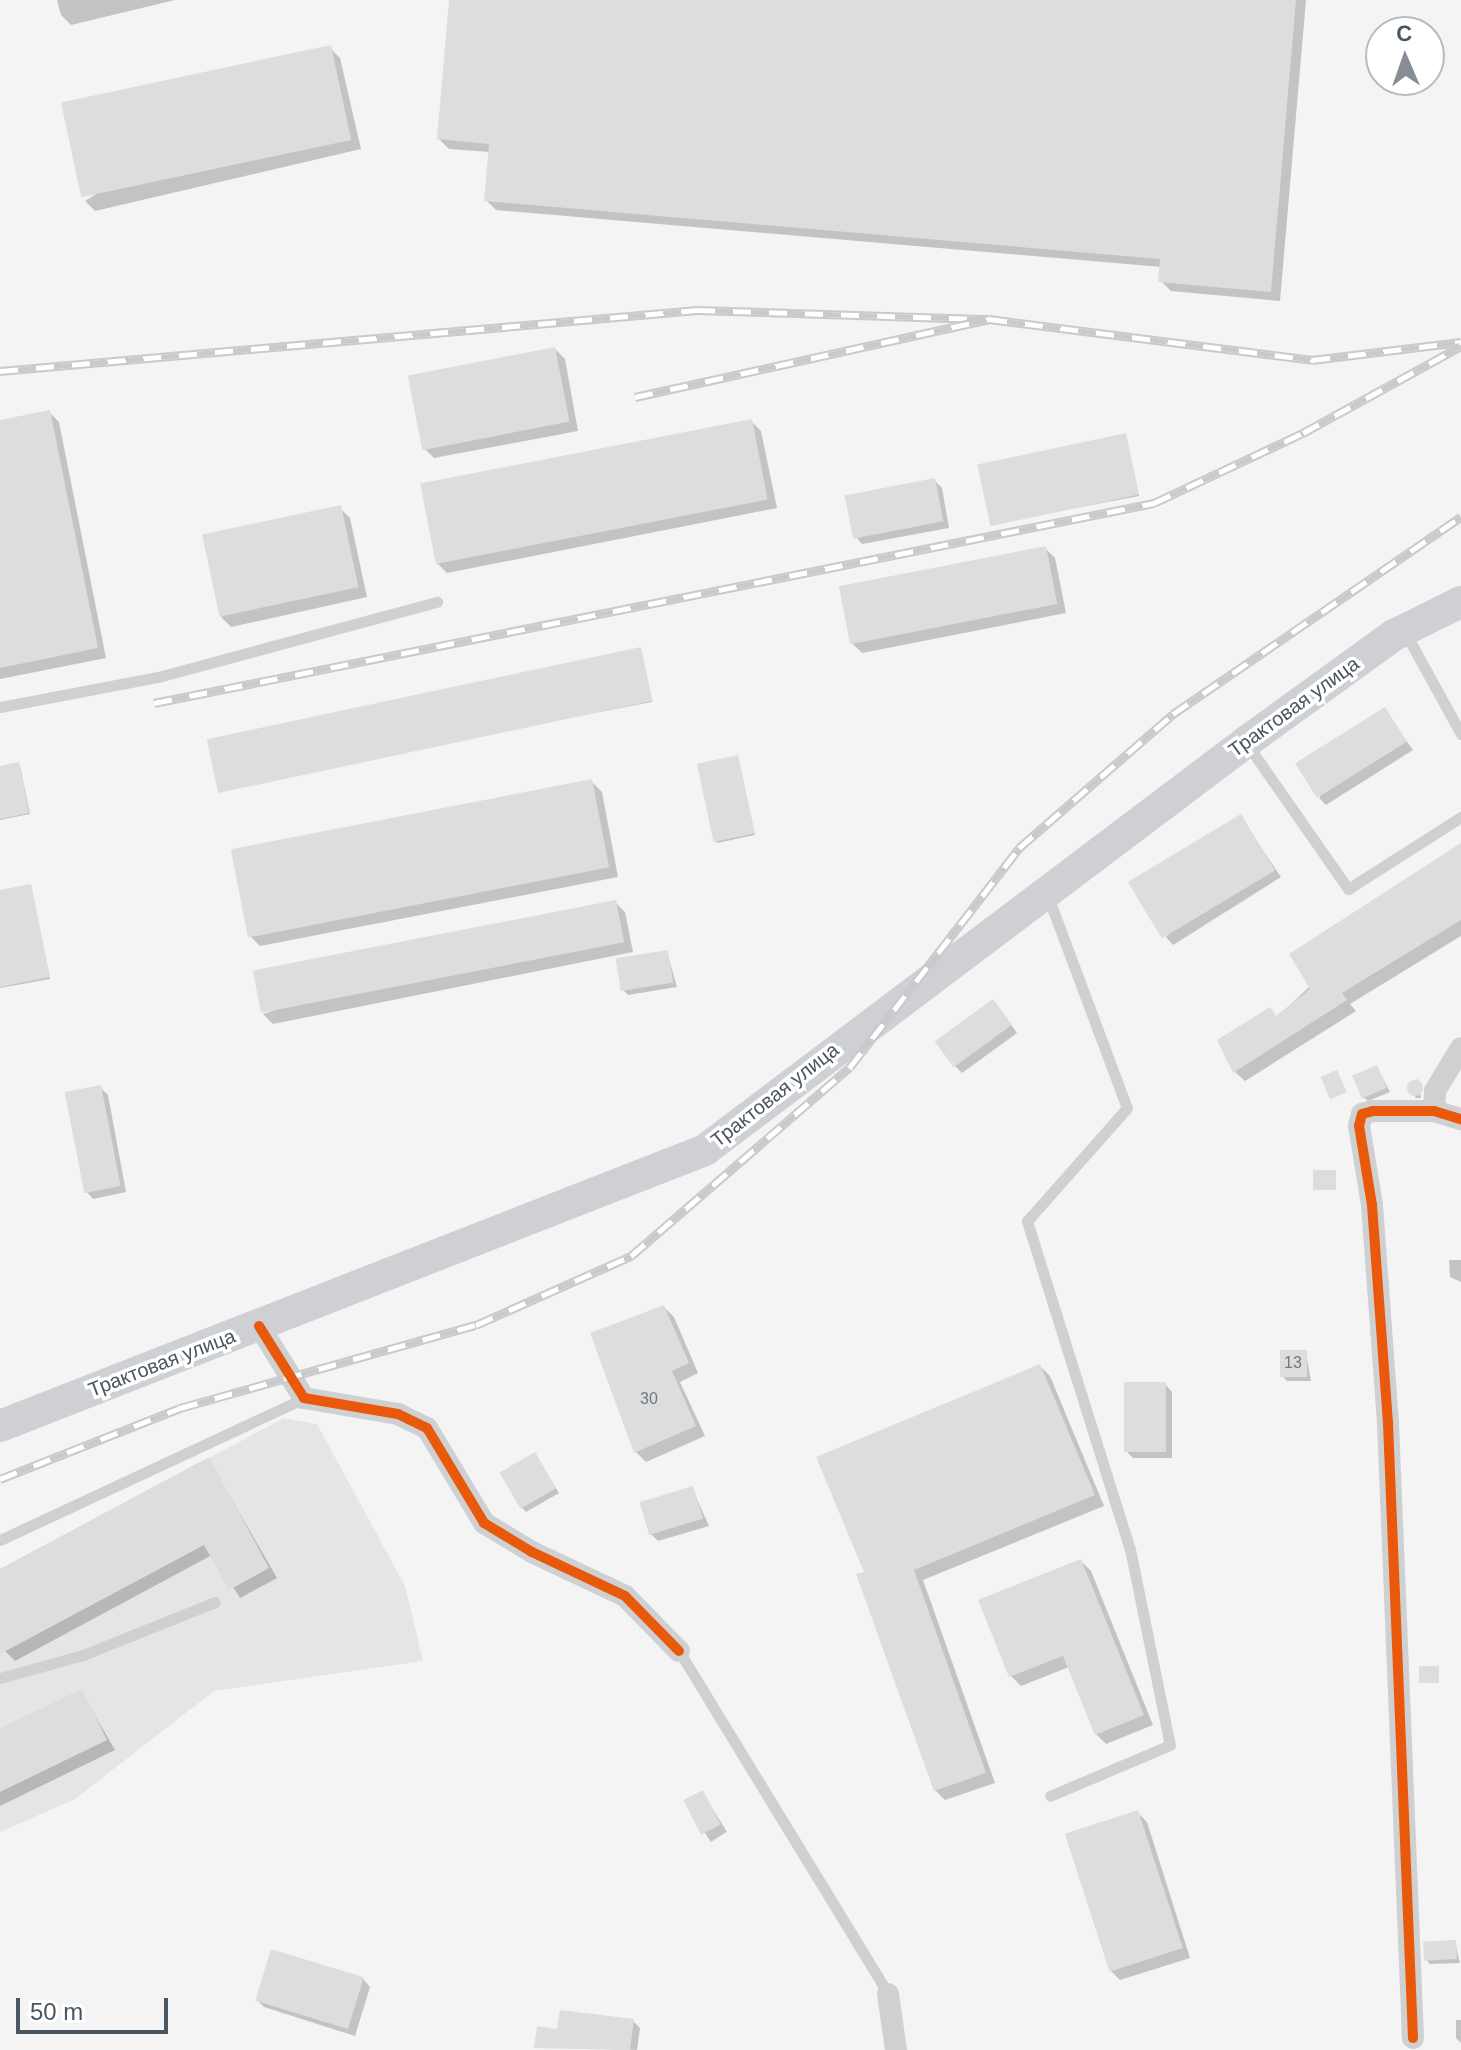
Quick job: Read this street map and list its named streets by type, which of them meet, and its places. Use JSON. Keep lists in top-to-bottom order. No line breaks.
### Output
{"streets":{"main road":["Трактовая улица"]},"house_numbers":["13","30"],"scale_bar":"50 m","north":"top"}
